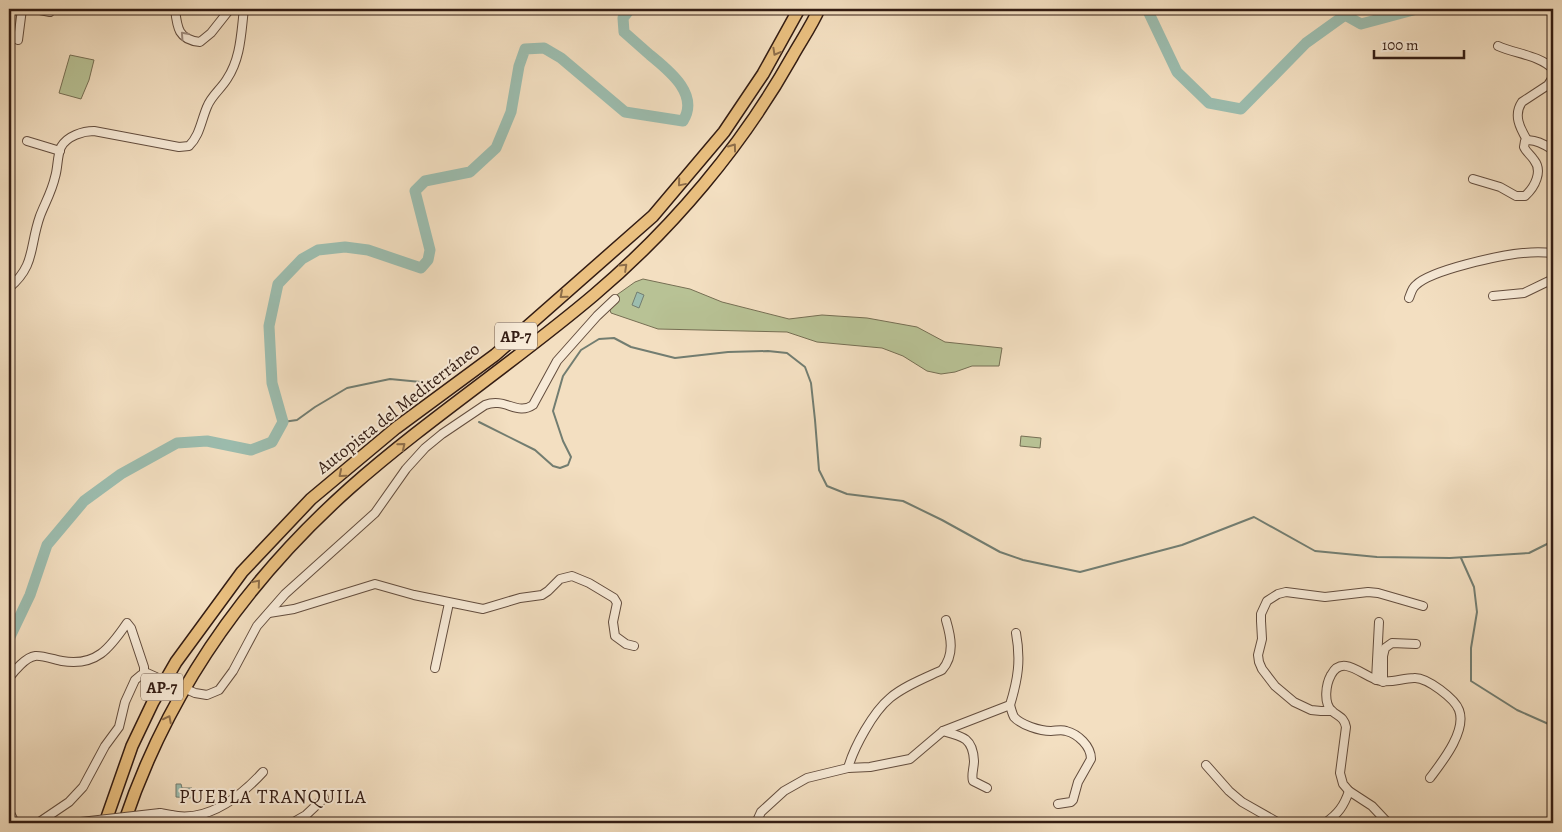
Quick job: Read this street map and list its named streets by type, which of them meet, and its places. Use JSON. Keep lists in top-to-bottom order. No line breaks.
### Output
{"streets":{"highway":["AP-7","Autopista del Mediterráneo"]},"districts":["PUEBLA TRANQUILA"],"scale_bar":"100 m"}
